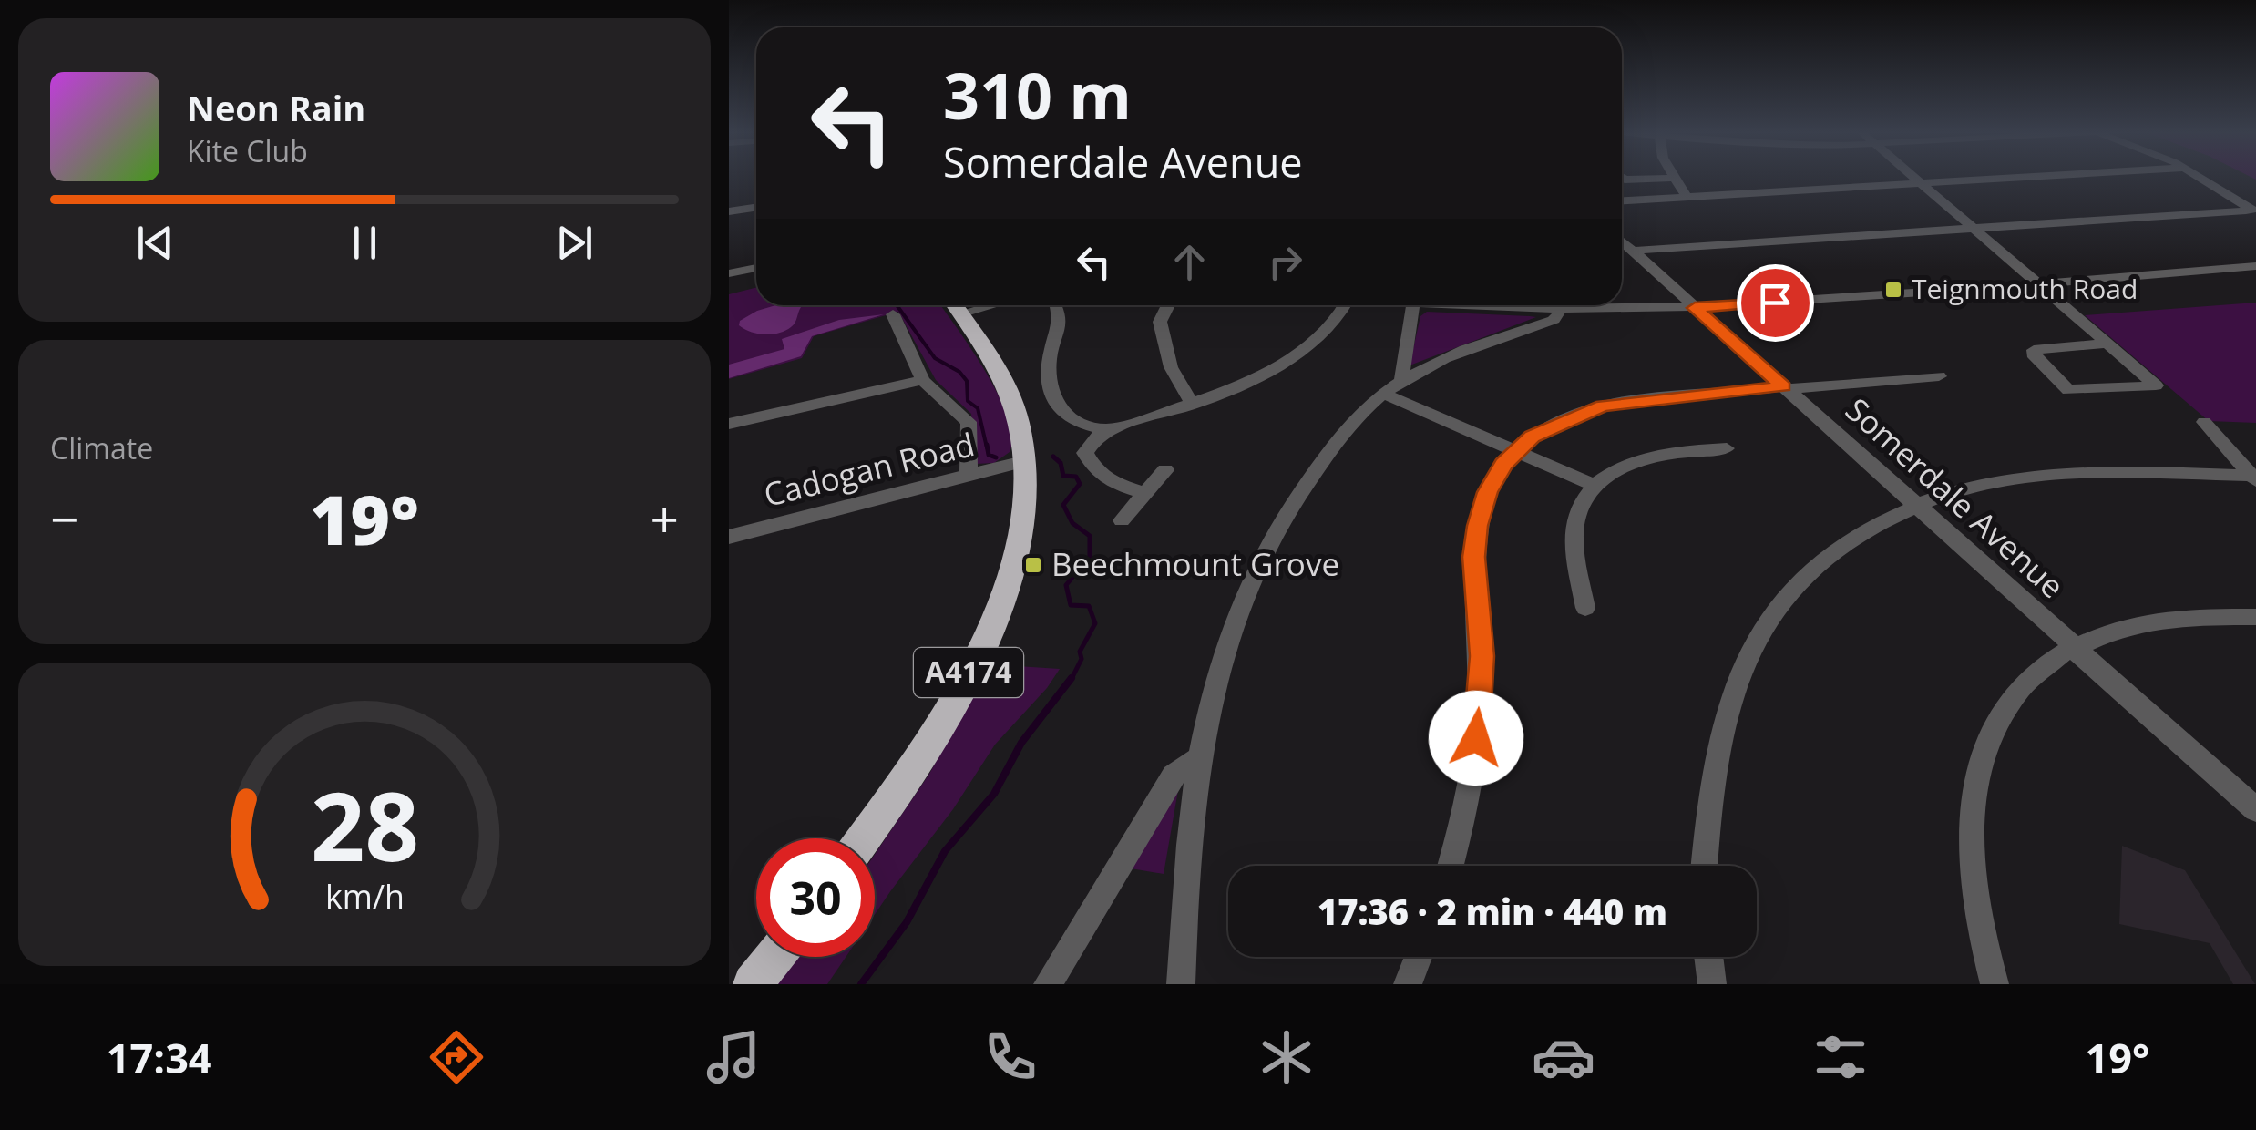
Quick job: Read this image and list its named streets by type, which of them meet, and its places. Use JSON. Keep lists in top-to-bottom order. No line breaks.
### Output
{"streets":{"highway":["A4174"],"street":["Cadogan Road","Somerdale Avenue"]},"crossings":[["Cadogan Road","A4174"]],"places":{"transit":["Teignmouth Road","Beechmount Grove"]},"page":{"turn":["310 m","Somerdale Avenue"],"song":["Neon Rain","Kite Club"],"tile":"Climate","heat":["−","19°","+"],"limit":"30","trip":"17:36 · 2 min · 440 m","tabs":["17:34","19°"],"gauge":["28","km/h"]}}
